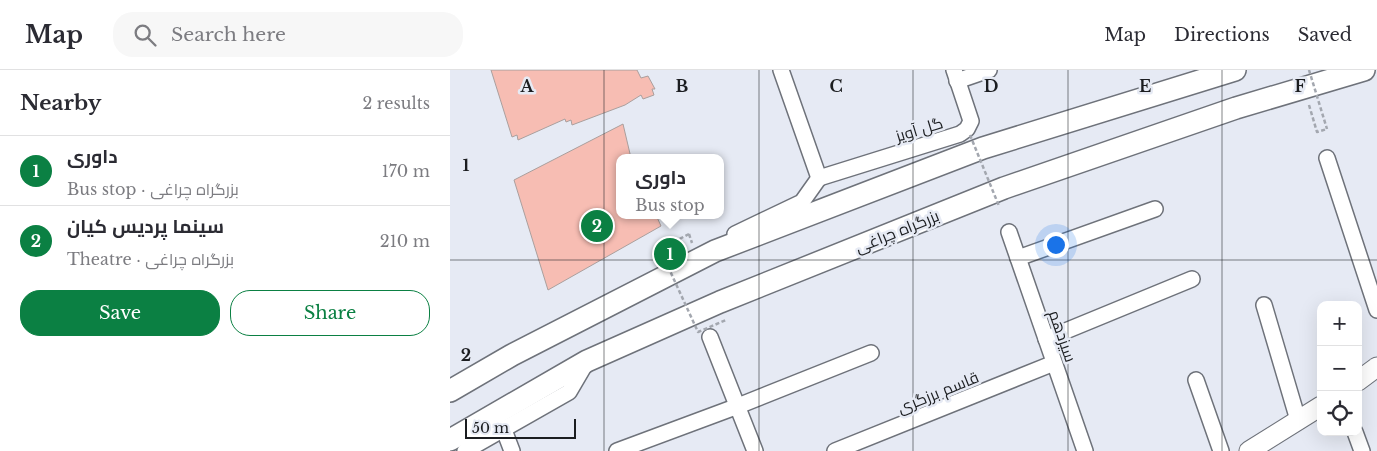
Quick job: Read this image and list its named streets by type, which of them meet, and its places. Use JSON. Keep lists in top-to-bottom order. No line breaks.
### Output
{"streets":{"highway":["بزرگراه چراغی"],"street":["گل آویز","سیزدهم","قاسم برزگری"]},"crossings":[["سیزدهم","قاسم برزگری"]],"scale_bar":"50 m","page":{"header":"Map","search":"Search here","nav":["Map","Directions","Saved"],"heading":["Nearby","2 results"],"list":[{"mark":"1","name":"داوری","note":"Bus stop · بزرگراه چراغی","value":"170 m"},{"mark":"2","name":"سینما پردیس کیان","note":"Theatre · بزرگراه چراغی","value":"210 m"}],"popup":["داوری","Bus stop"],"pins":["2","1"],"buttons":["Save","Share"],"map_buttons":["+","−"],"scale":"50 m"},"grid":{"columns":["A","B","C","D","E","F"],"rows":["1","2"]}}
